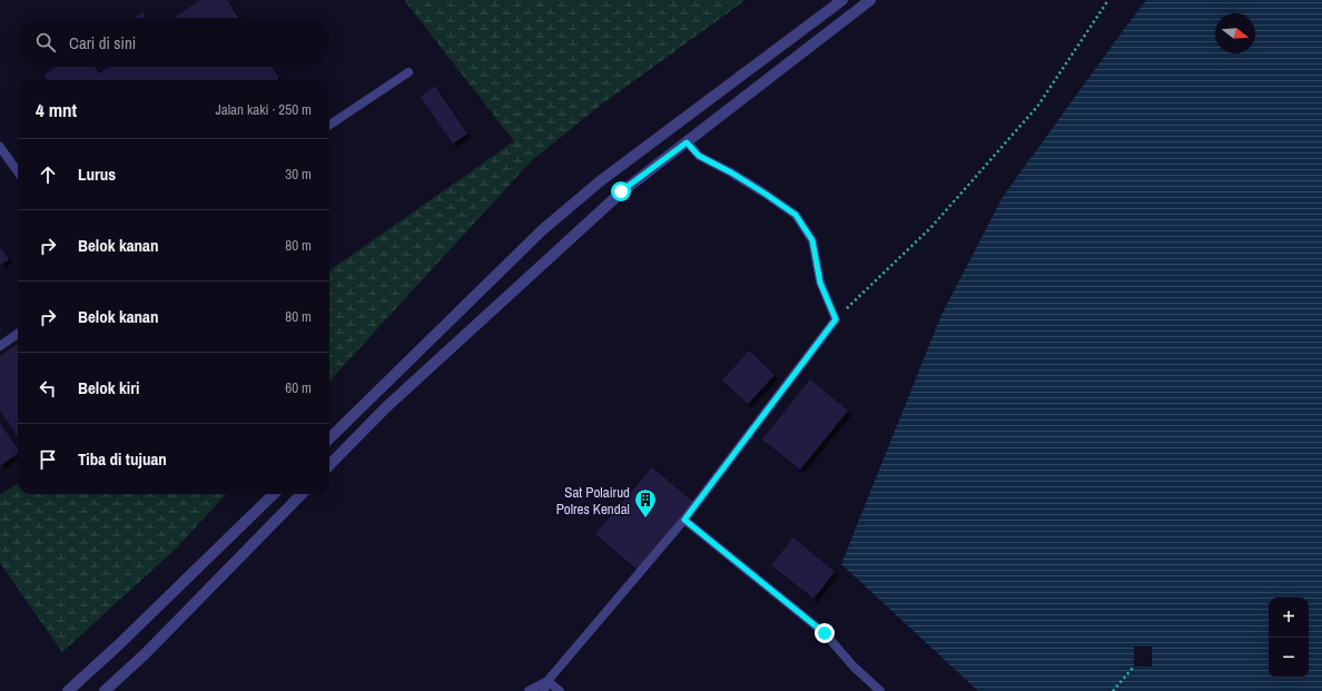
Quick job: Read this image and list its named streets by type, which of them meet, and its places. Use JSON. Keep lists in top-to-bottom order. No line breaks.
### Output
{"places":{"building":["Sat Polairud Polres Kendal"]},"north":"right","page":{"search":"Cari di sini","heading":["4 mnt","Jalan kaki · 250 m"],"list":[["Lurus","30 m"],["Belok kanan","80 m"],["Belok kanan","80 m"],["Belok kiri","60 m"],"Tiba di tujuan"],"map_buttons":["+","−"]}}
